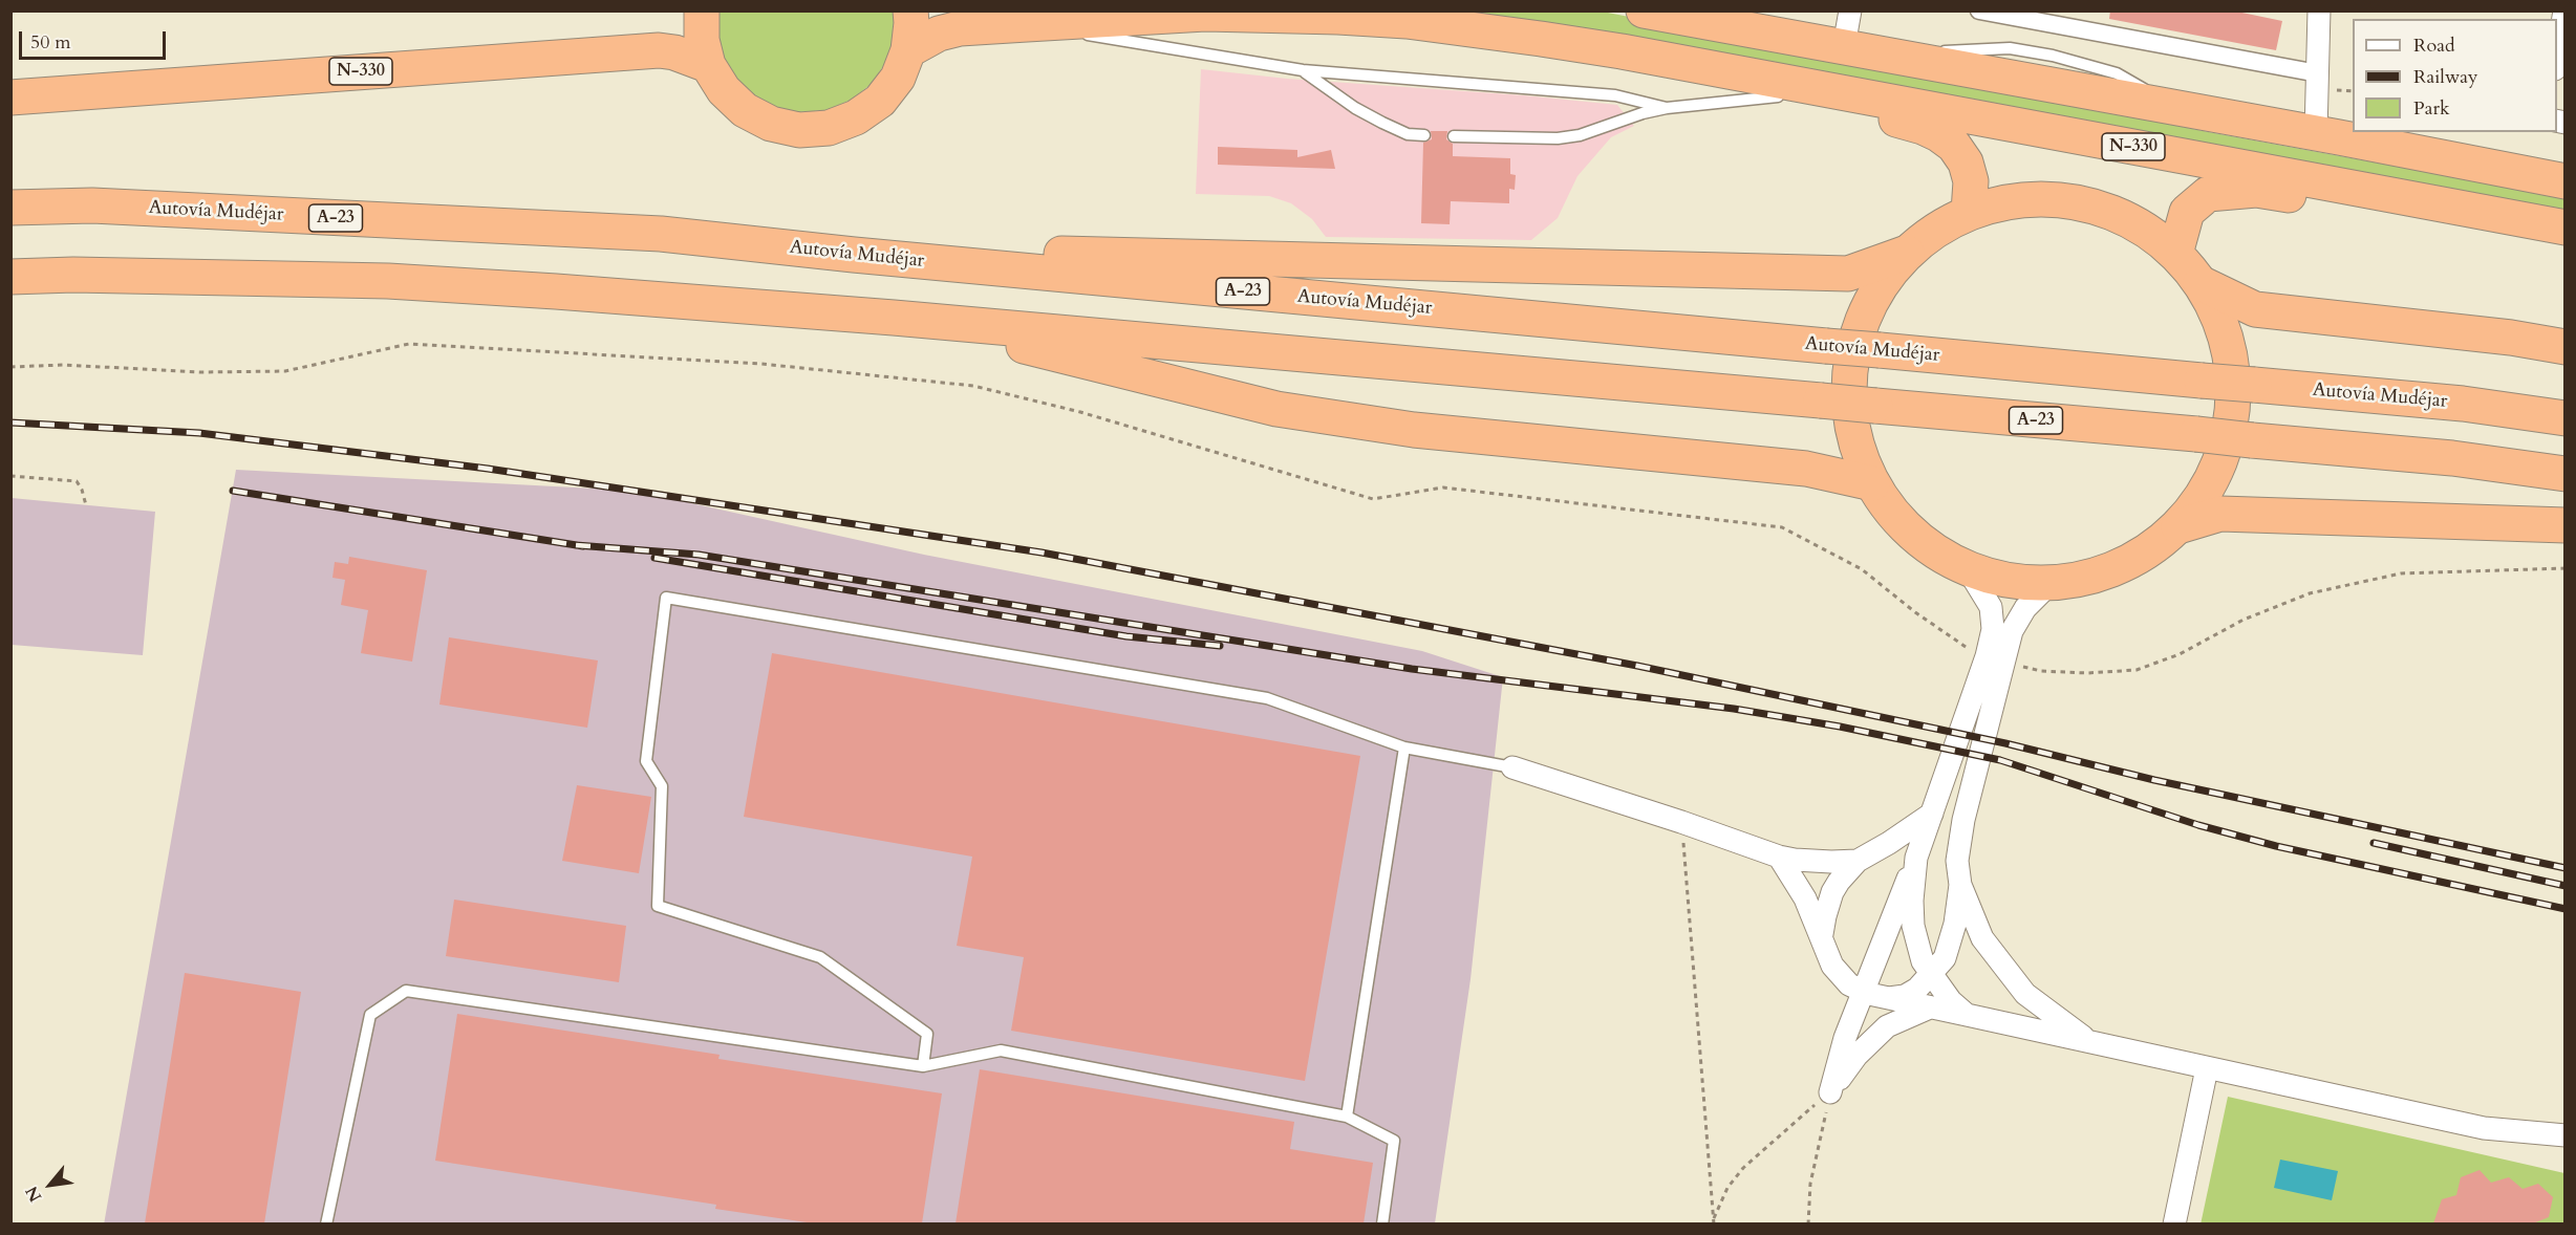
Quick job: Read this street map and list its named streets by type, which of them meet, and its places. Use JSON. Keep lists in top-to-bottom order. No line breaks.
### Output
{"streets":{"highway":["N-330","Autovía Mudéjar","A-23"]},"legend":["Road","Railway","Park"],"scale_bar":"50 m","north":"bottom left"}
